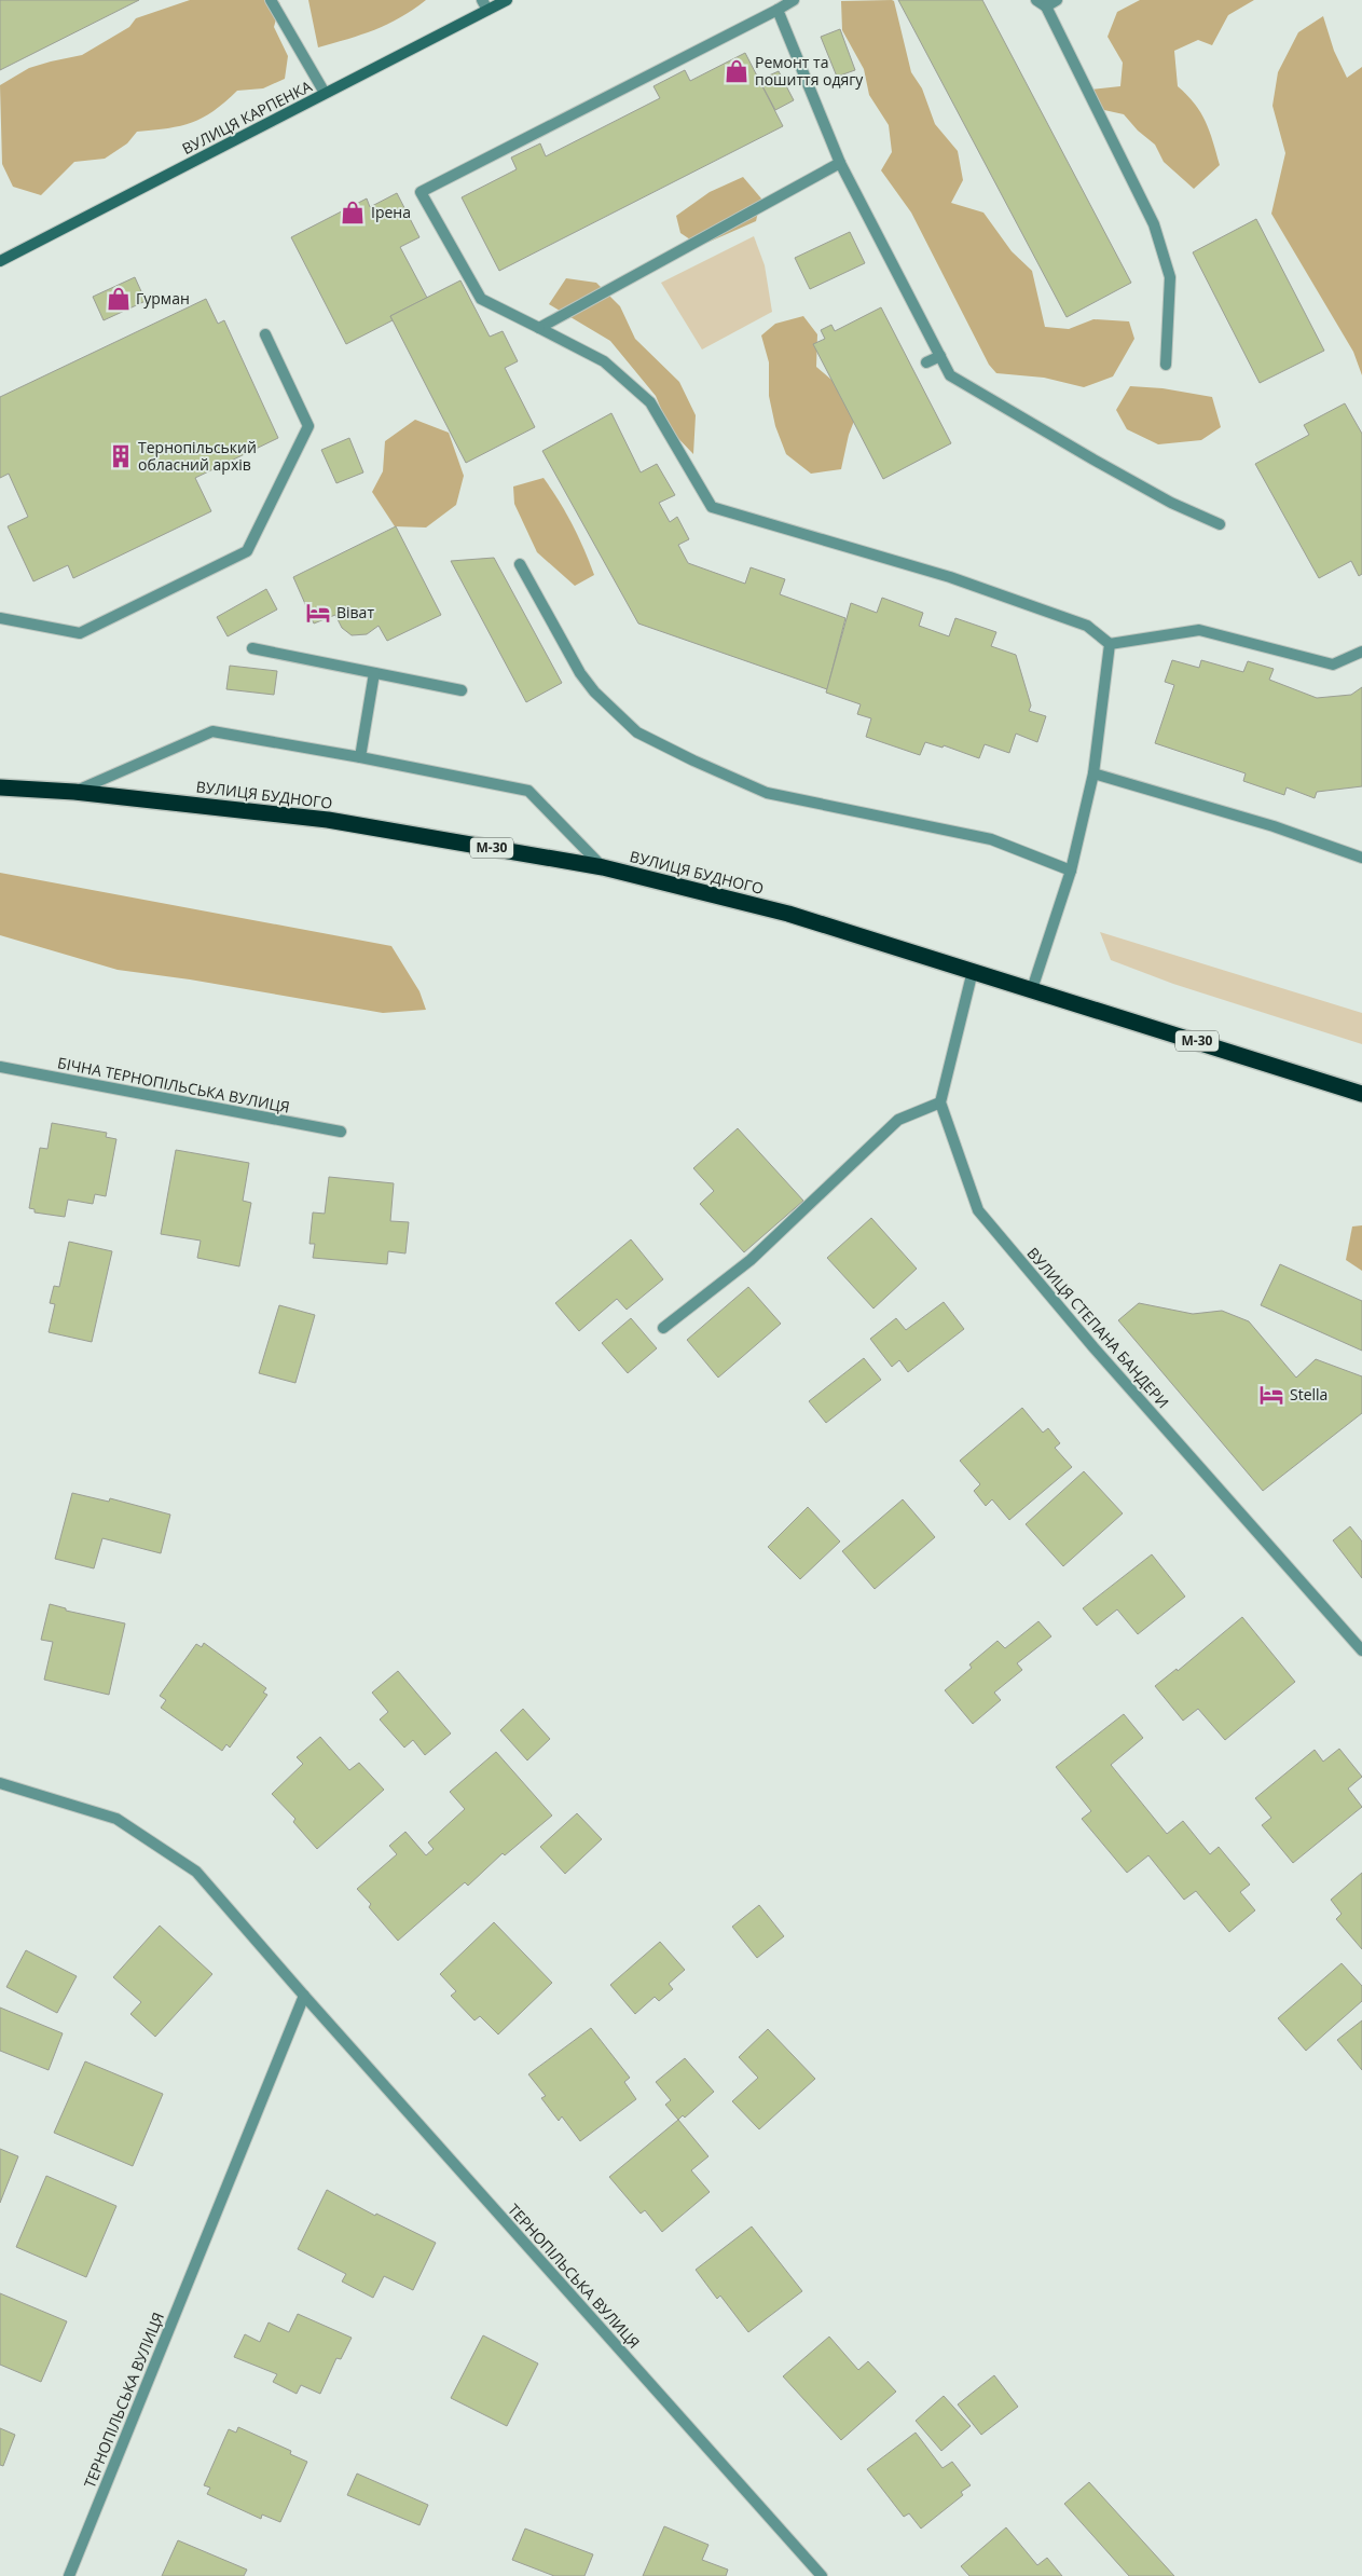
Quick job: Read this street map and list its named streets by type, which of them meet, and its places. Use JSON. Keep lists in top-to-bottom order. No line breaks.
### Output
{"streets":{"highway":["ВУЛИЦЯ БУДНОГО","М-30"],"main road":["ВУЛИЦЯ КАРПЕНКА"],"street":["БІЧНА ТЕРНОПІЛЬСЬКА ВУЛИЦЯ","ВУЛИЦЯ СТЕПАНА БАНДЕРИ","ТЕРНОПІЛЬСЬКА ВУЛИЦЯ"]},"places":{"shop":["Ремонт та пошиття одягу","Ірена","Гурман"],"building":["Тернопільський обласний архів"],"hotel":["Віват","Stella"]}}
